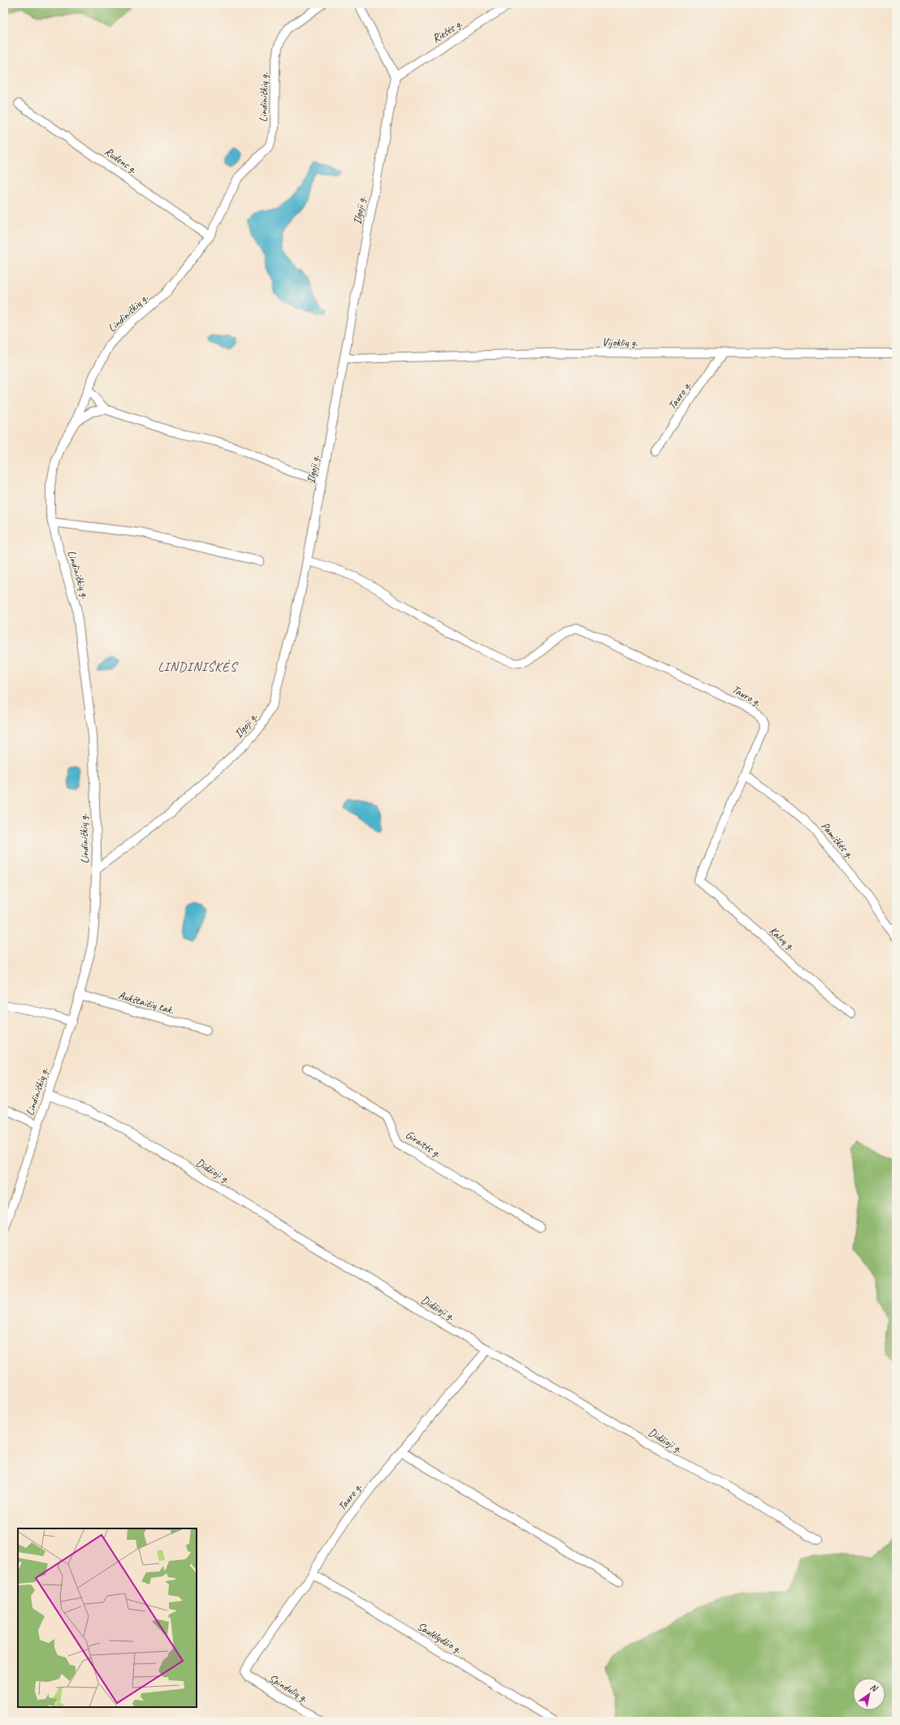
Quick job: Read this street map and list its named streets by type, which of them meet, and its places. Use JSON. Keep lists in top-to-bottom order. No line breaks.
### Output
{"streets":{"street":["Riešės g.","Lindiniškių g.","Rudens g.","Ilgoji g.","Vijoklių g.","Tauro g.","Pamiškės g.","Kalvų g.","Aukštaičių tak.","Giraitės g.","Didžioji g.","Saulėlydžio g.","Spindulių g."]},"crossings":[["Riešės g.","Ilgoji g."],["Lindiniškių g.","Rudens g."],["Lindiniškių g.","Ilgoji g."],["Lindiniškių g.","Aukštaičių tak."],["Lindiniškių g.","Didžioji g."],["Ilgoji g.","Vijoklių g."],["Ilgoji g.","Tauro g."],["Vijoklių g.","Tauro g."],["Tauro g.","Pamiškės g."],["Tauro g.","Kalvų g."],["Tauro g.","Didžioji g."],["Tauro g.","Saulėlydžio g."],["Tauro g.","Spindulių g."]],"districts":["LINDINIŠKĖS"],"north":"top right"}
